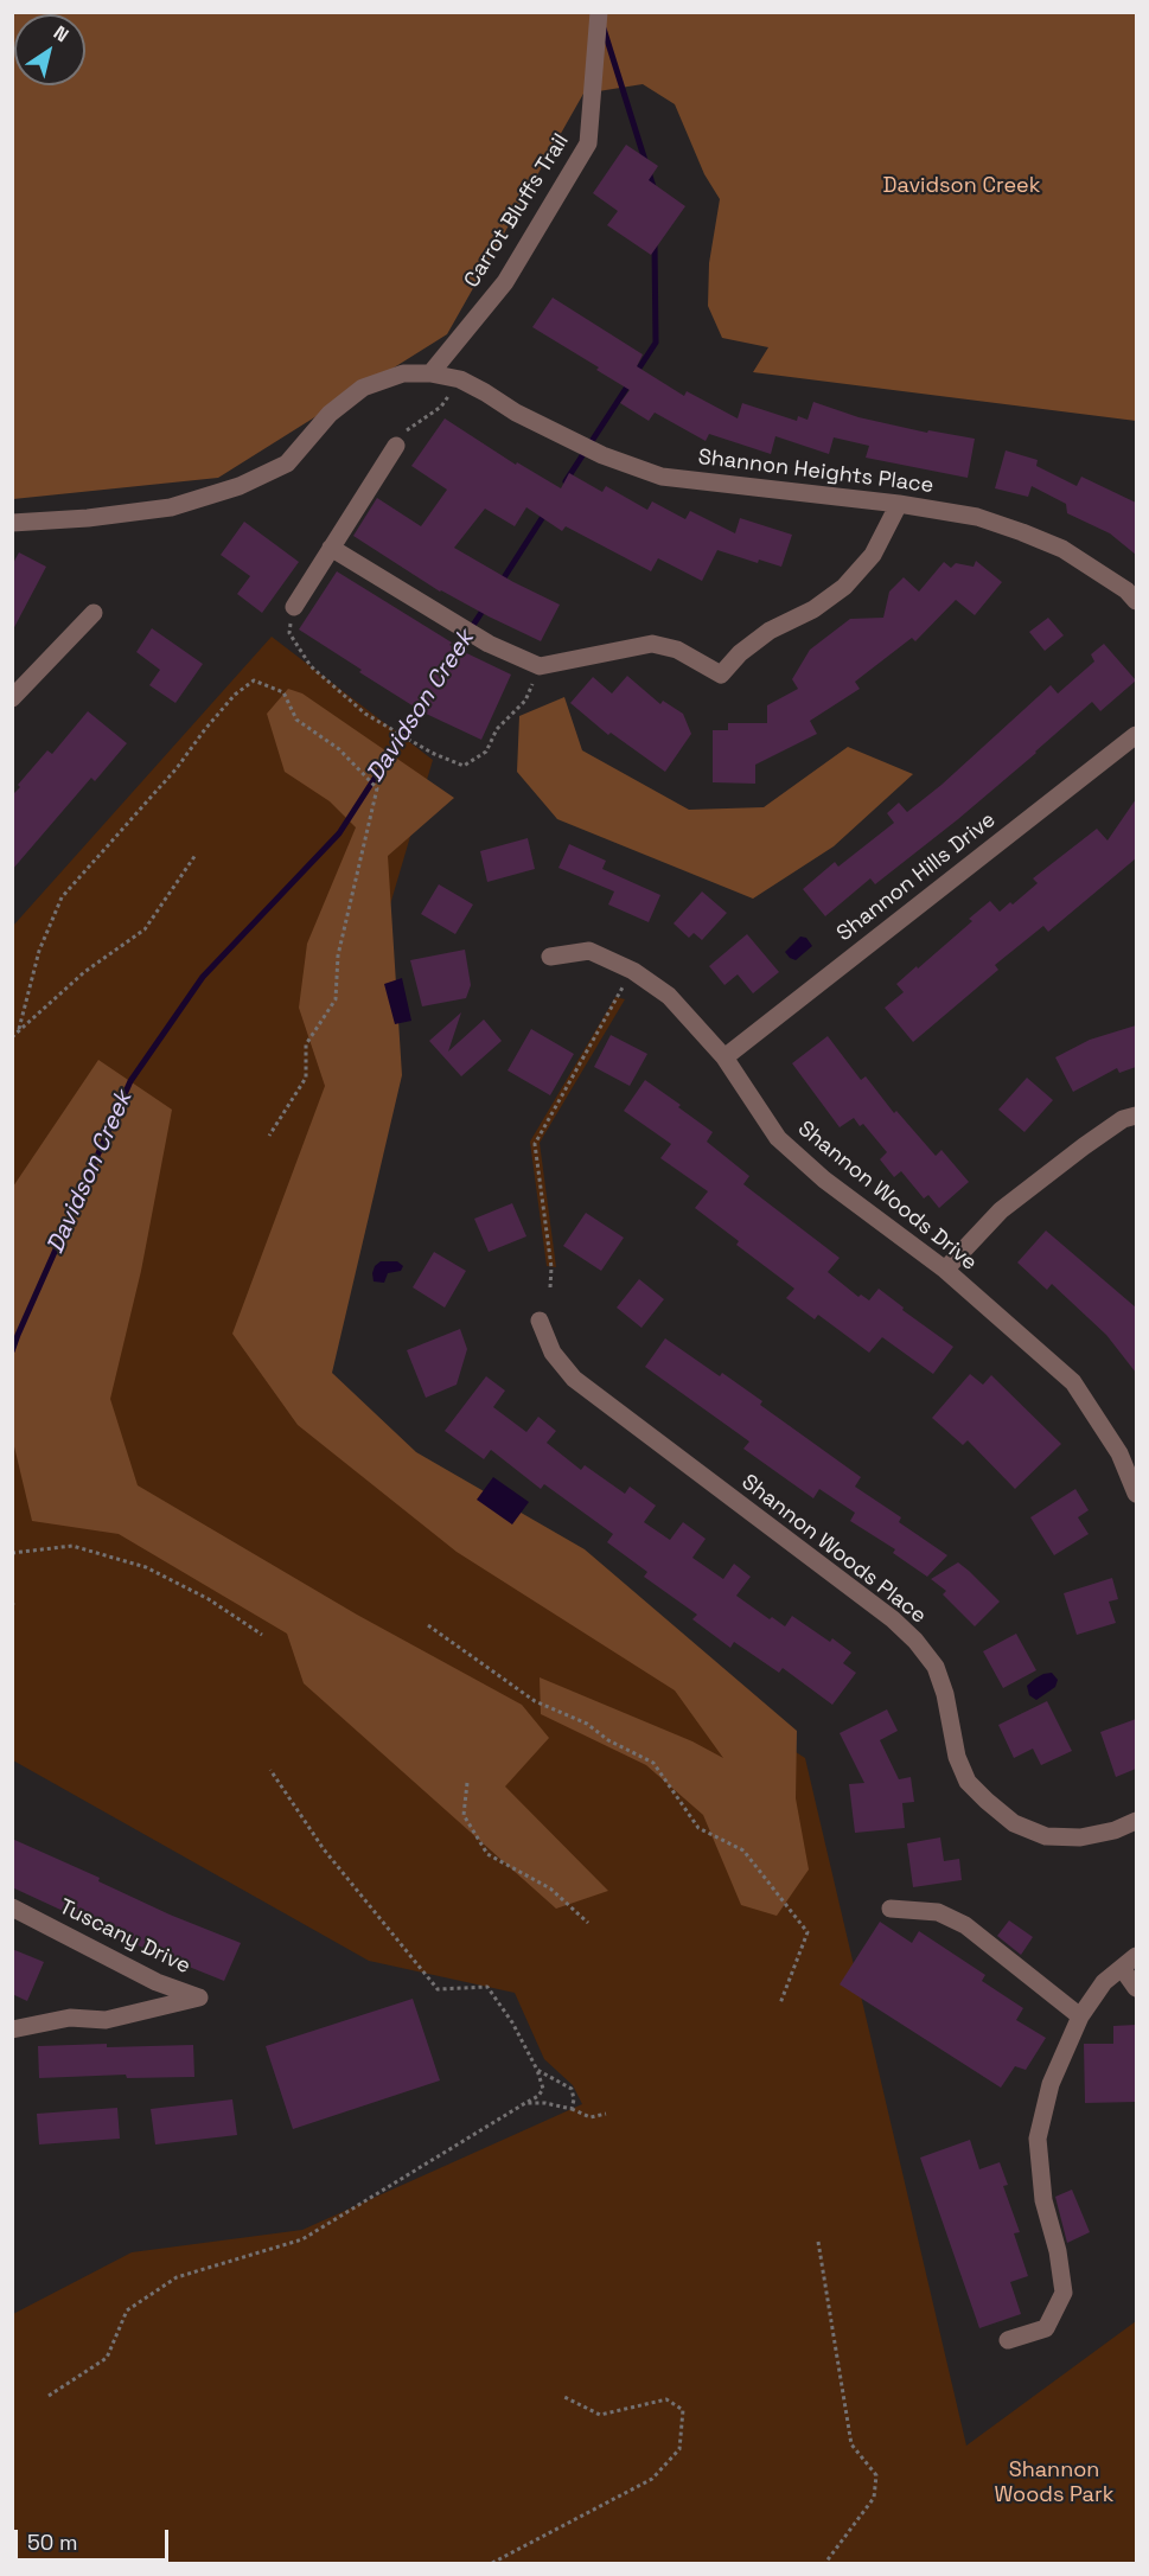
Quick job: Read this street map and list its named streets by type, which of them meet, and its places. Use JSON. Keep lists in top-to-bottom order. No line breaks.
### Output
{"streets":{"street":["Carrot Bluffs Trail","Shannon Heights Place","Shannon Hills Drive","Shannon Woods Drive","Shannon Woods Place","Tuscany Drive"]},"crossings":[["Carrot Bluffs Trail","Shannon Heights Place"],["Shannon Hills Drive","Shannon Woods Drive"]],"water":["Davidson Creek"],"parks":["Davidson Creek","Shannon Woods Park"],"scale_bar":"50 m","north":"top right"}
